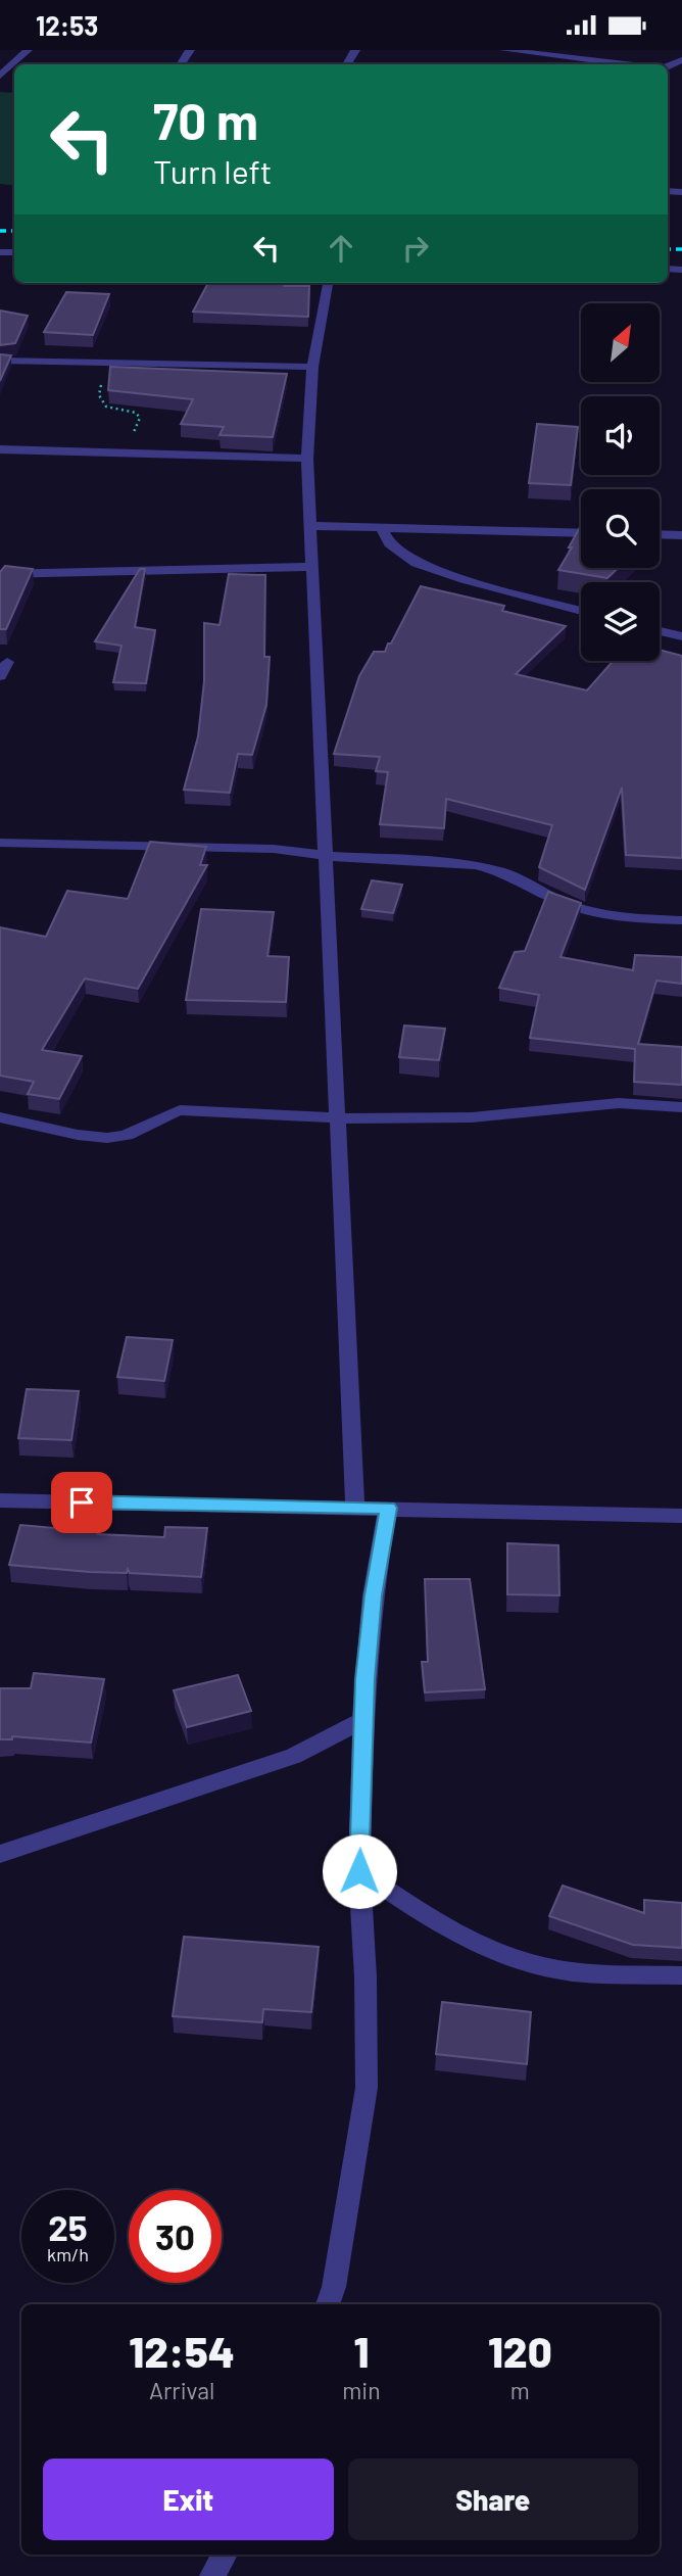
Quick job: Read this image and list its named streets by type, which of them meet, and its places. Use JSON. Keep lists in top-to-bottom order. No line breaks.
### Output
{"north":"top right","page":{"status":"12:53","turn":["70 m","Turn left"],"speed":"25 km/h","limit":"30","eta":["12:54","Arrival","1","min","120","m"],"buttons":["Exit","Share"]}}
